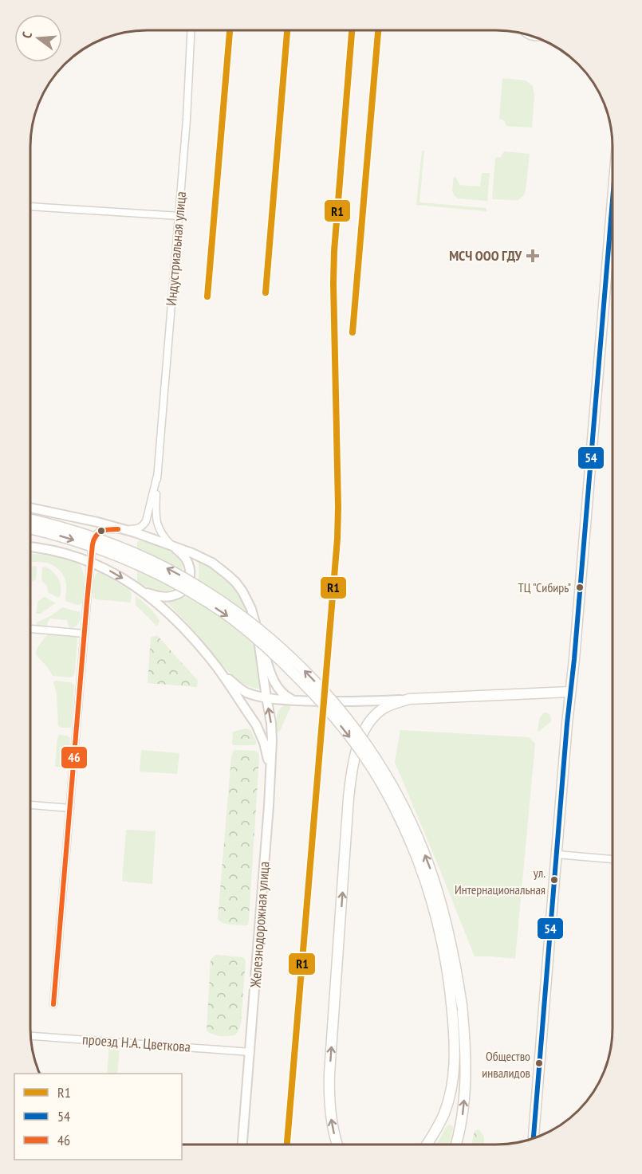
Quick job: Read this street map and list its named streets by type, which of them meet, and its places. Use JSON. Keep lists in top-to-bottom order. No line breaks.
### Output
{"streets":{"street":["Индустриальная улица","Железнодорожная улица","проезд Н.А. Цветкова"]},"crossings":[["Железнодорожная улица","проезд Н.А. Цветкова"]],"places":{"health":["МСЧ ООО ГДУ"],"other":["ТЦ \"Сибирь\"","ул. Интернациональная","Общество инвалидов"]},"lines":["transit line R1","transit line 54","transit line 46"],"legend":["R1","54","46"],"north":"left"}
